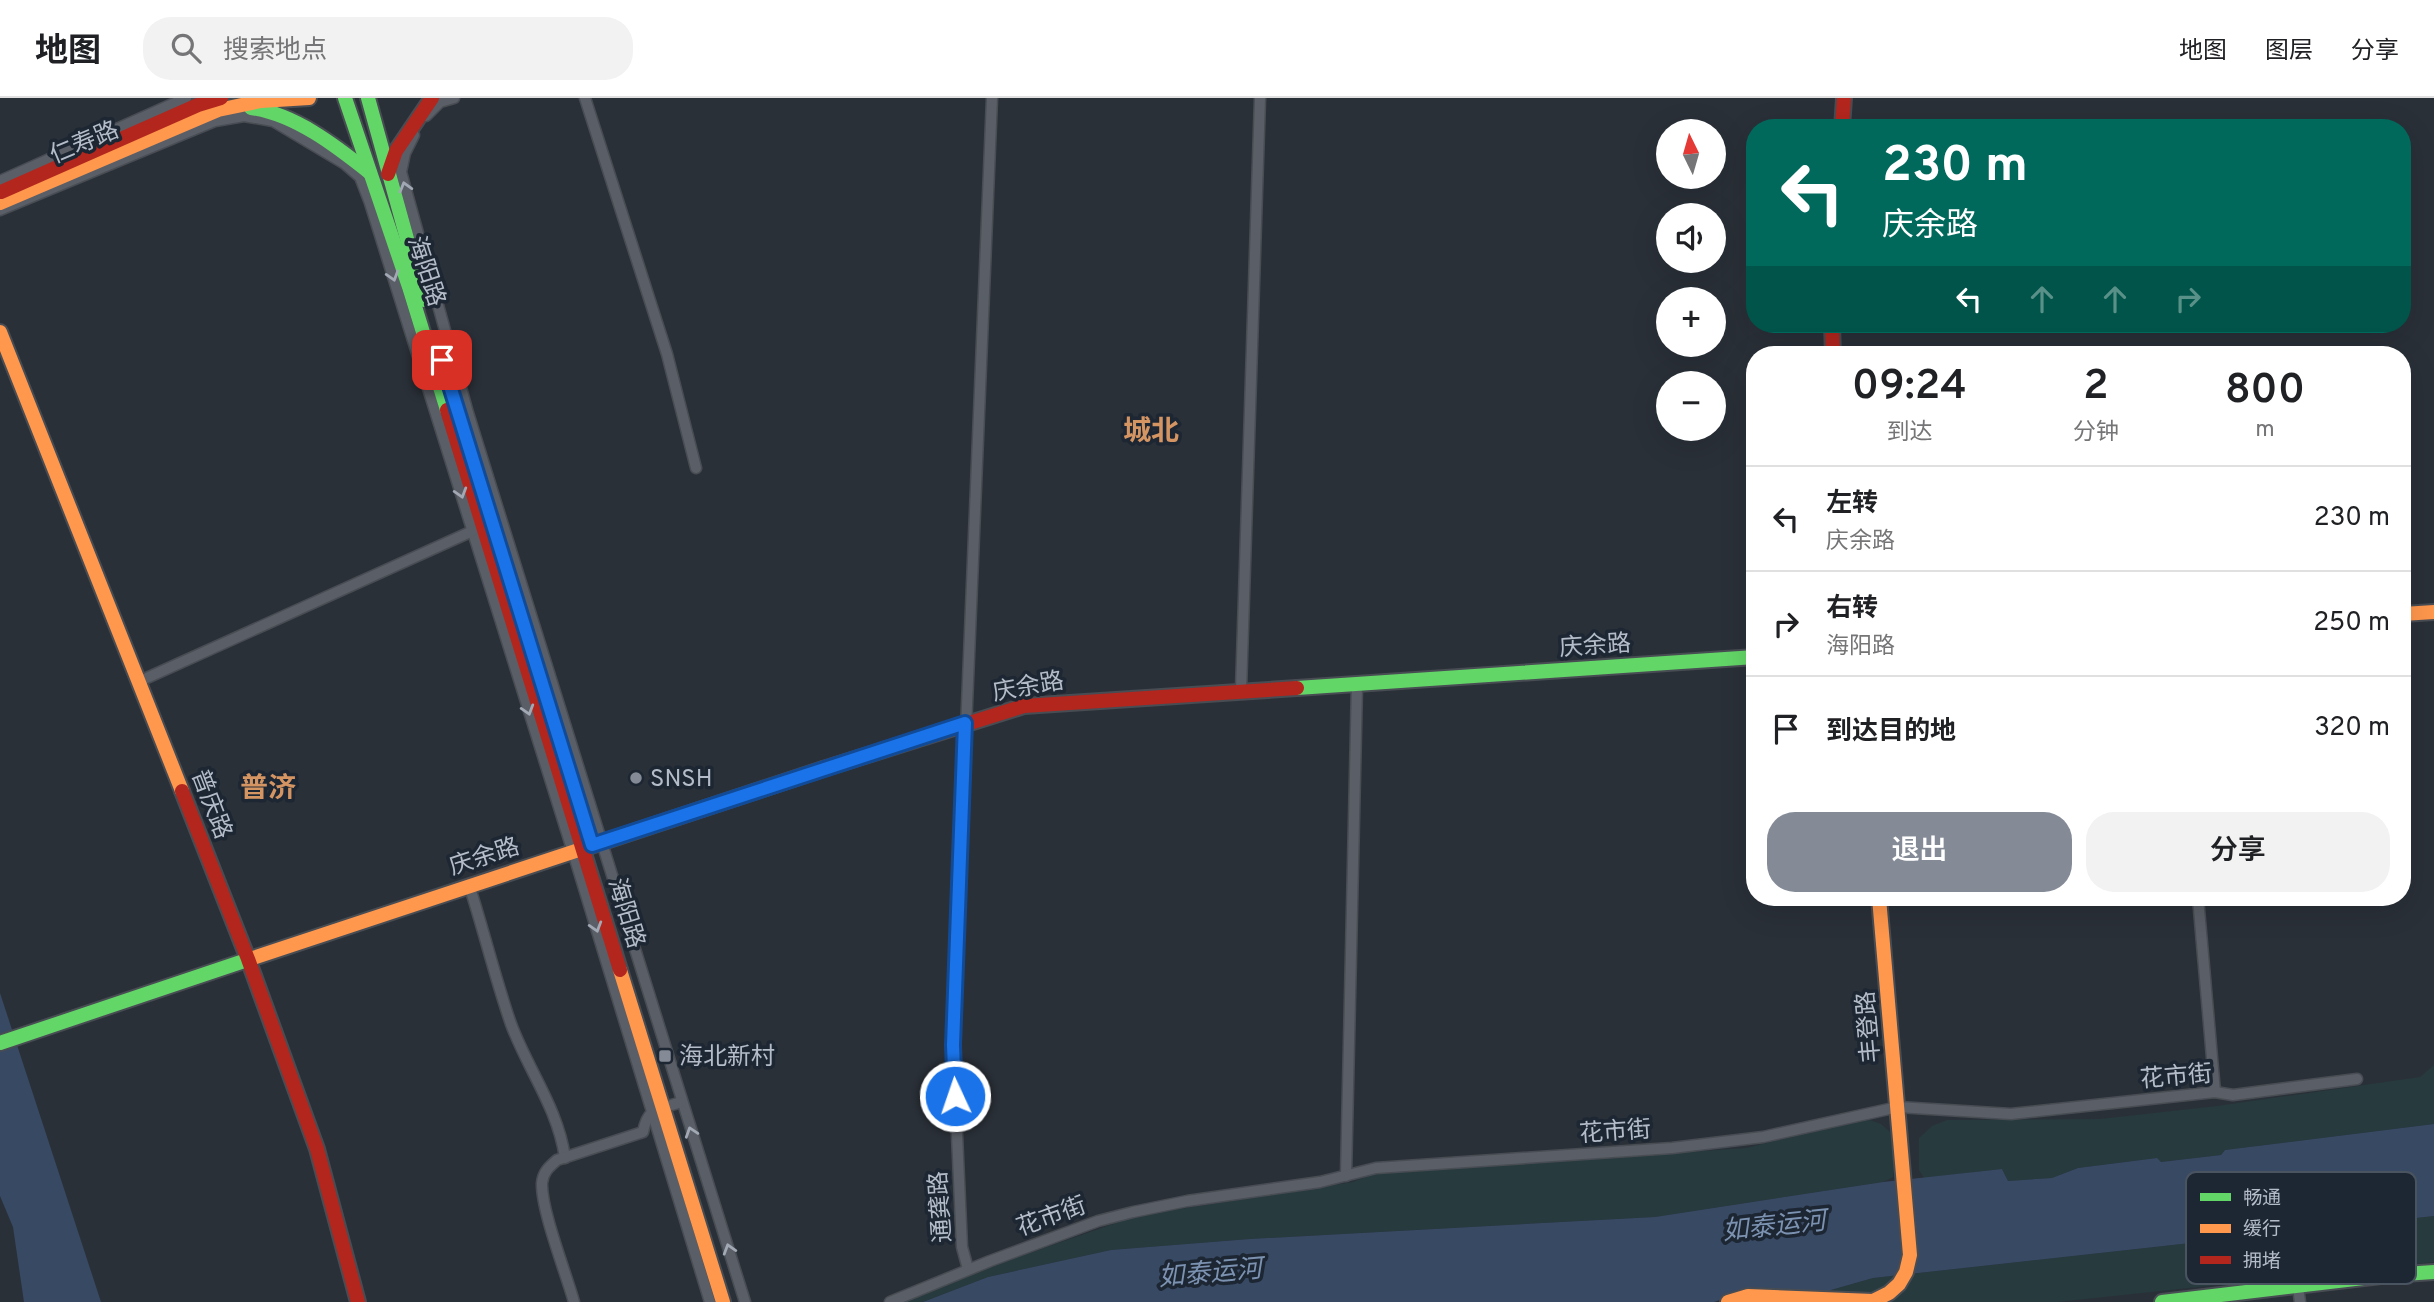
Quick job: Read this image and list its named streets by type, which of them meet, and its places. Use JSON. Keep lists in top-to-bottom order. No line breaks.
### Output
{"streets":{"street":["仁寿路","海阳路","庆余路","普庆路","丰登路","花市街","通龚路"]},"crossings":[["海阳路","庆余路"],["庆余路","普庆路"],["庆余路","通龚路"],["丰登路","花市街"],["花市街","通龚路"]],"districts":["城北","普济"],"water":["如泰运河"],"places":{"other":["SNSH"],"transit":["海北新村"]},"legend":["畅通","缓行","拥堵"],"north":"top","page":{"header":"地图","search":"搜索地点","nav":["地图","图层","分享"],"map_buttons":["+","−"],"turn":["230 m","庆余路"],"eta":["09:24","到达","2","分钟","800","m"],"list":[{"name":"左转","note":"庆余路","value":"230 m"},{"name":"右转","note":"海阳路","value":"250 m"},{"name":"到达目的地","value":"320 m"}],"buttons":["退出","分享"]}}
